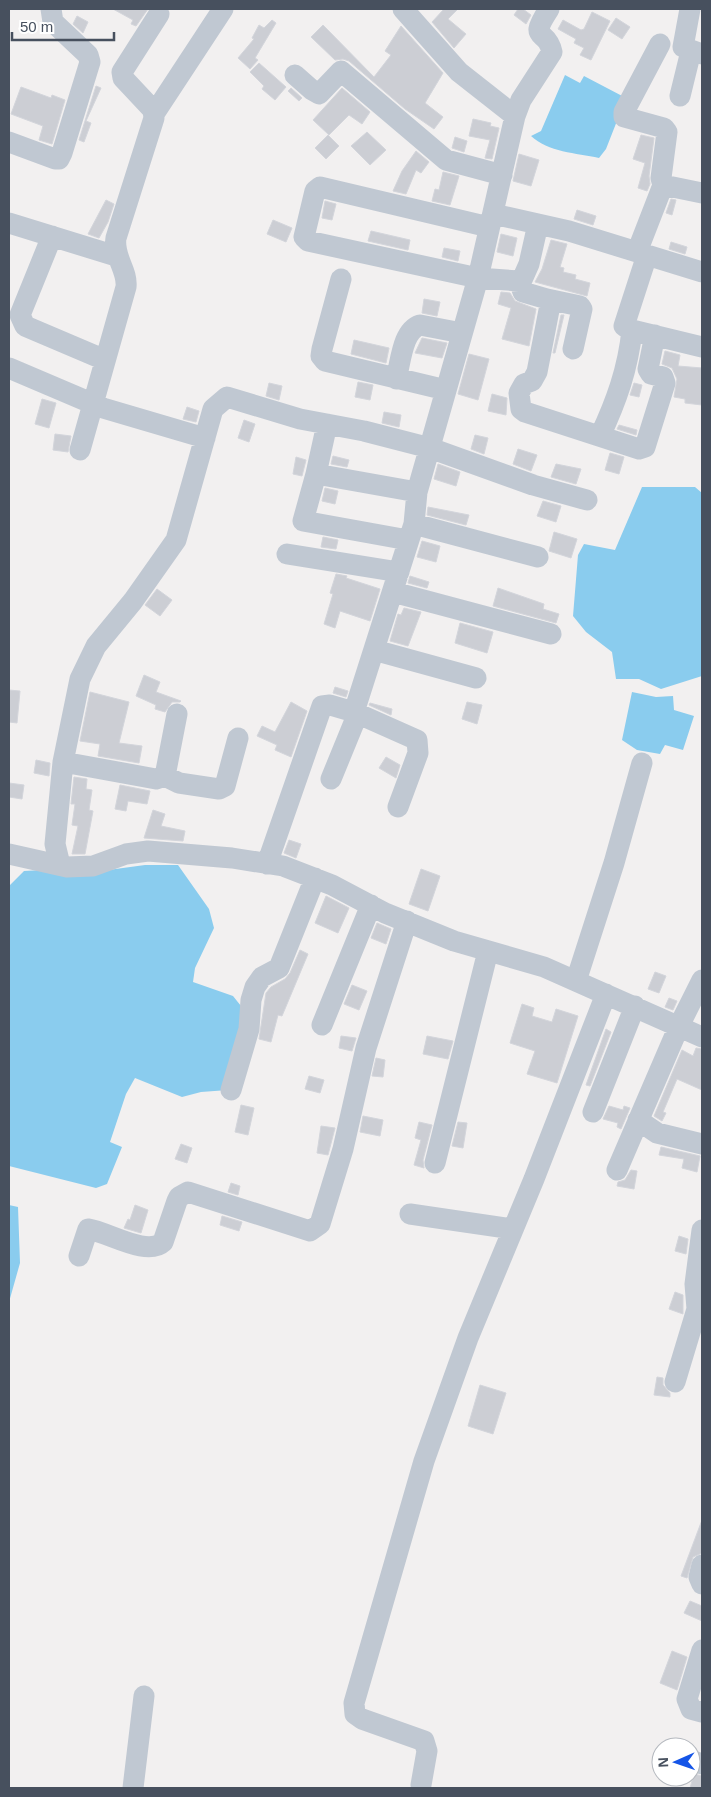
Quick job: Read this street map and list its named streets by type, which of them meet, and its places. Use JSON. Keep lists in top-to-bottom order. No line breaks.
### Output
{"scale_bar":"50 m","north":"left"}
